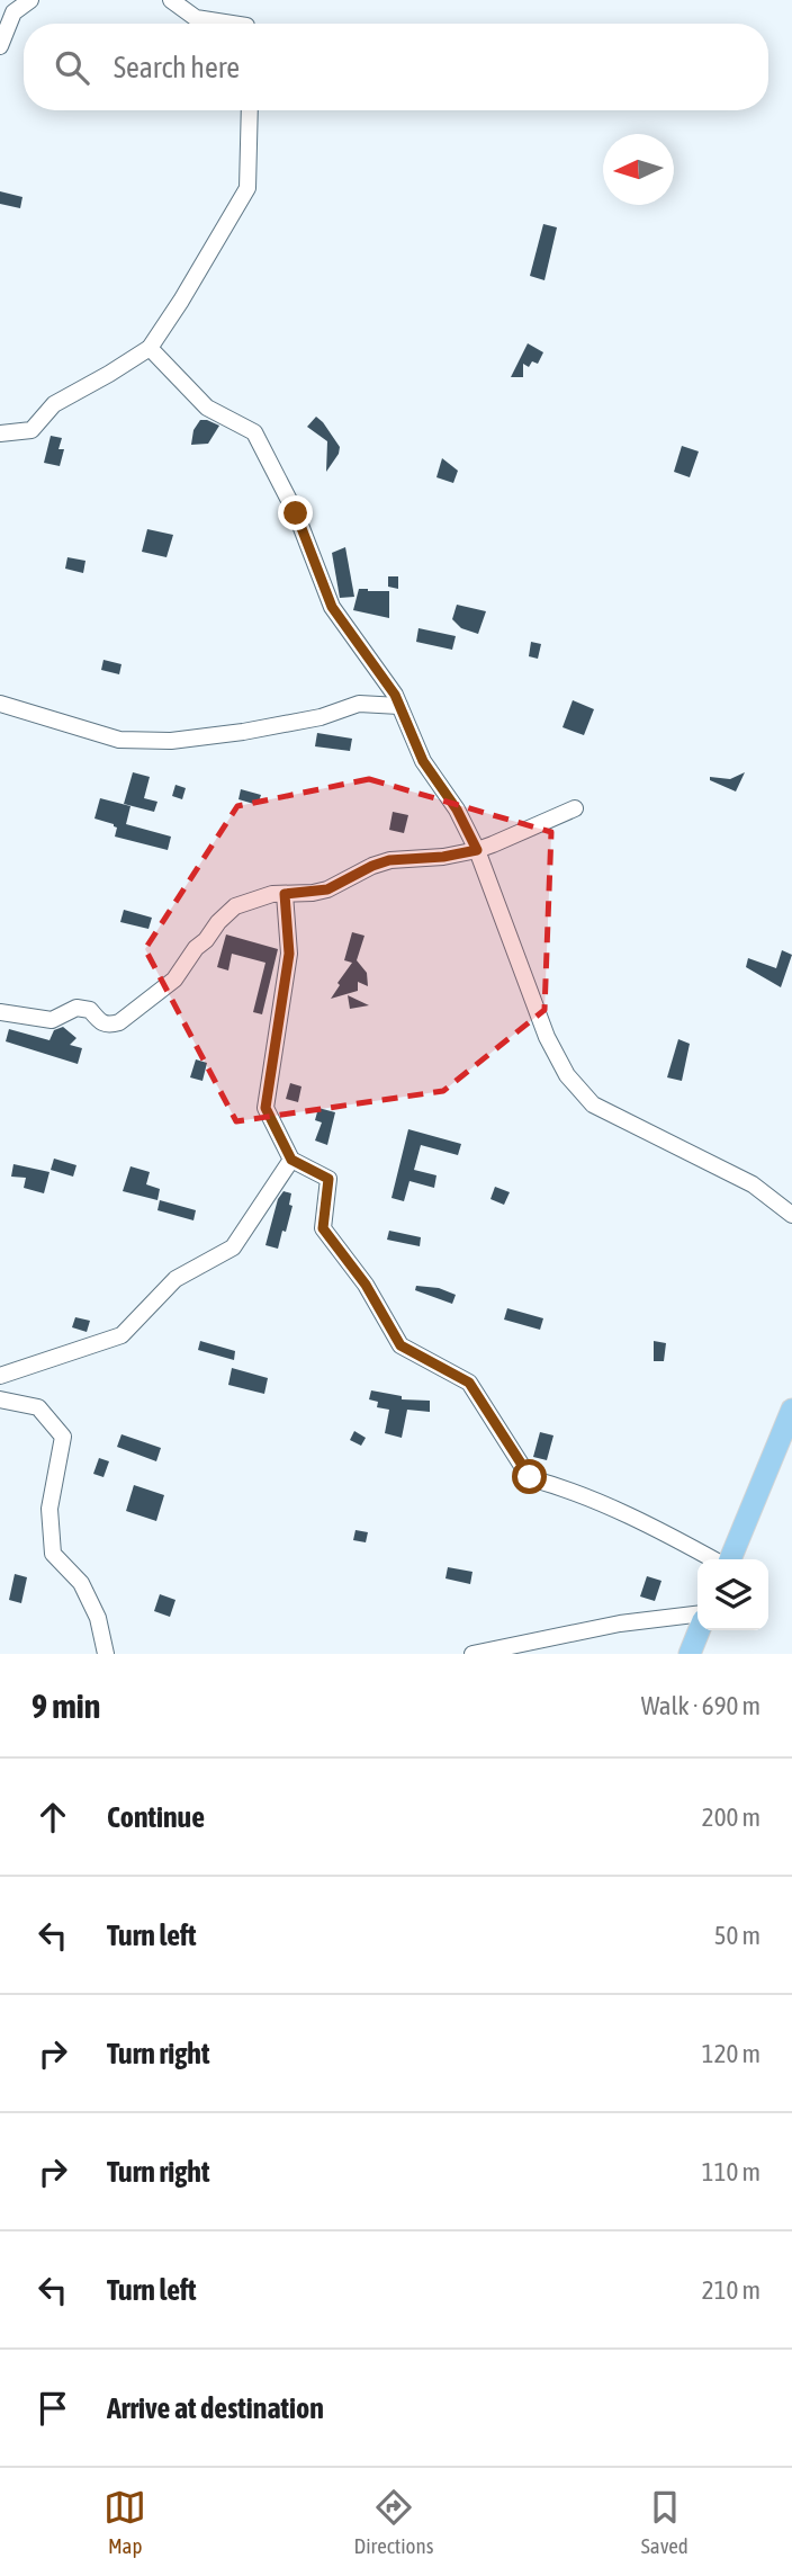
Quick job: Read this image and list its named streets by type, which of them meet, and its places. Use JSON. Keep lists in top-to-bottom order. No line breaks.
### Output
{"north":"left","page":{"search":"Search here","heading":["9 min","Walk · 690 m"],"list":[["Continue","200 m"],["Turn left","50 m"],["Turn right","120 m"],["Turn right","110 m"],["Turn left","210 m"],"Arrive at destination"],"nav":["Map","Directions","Saved"]}}
